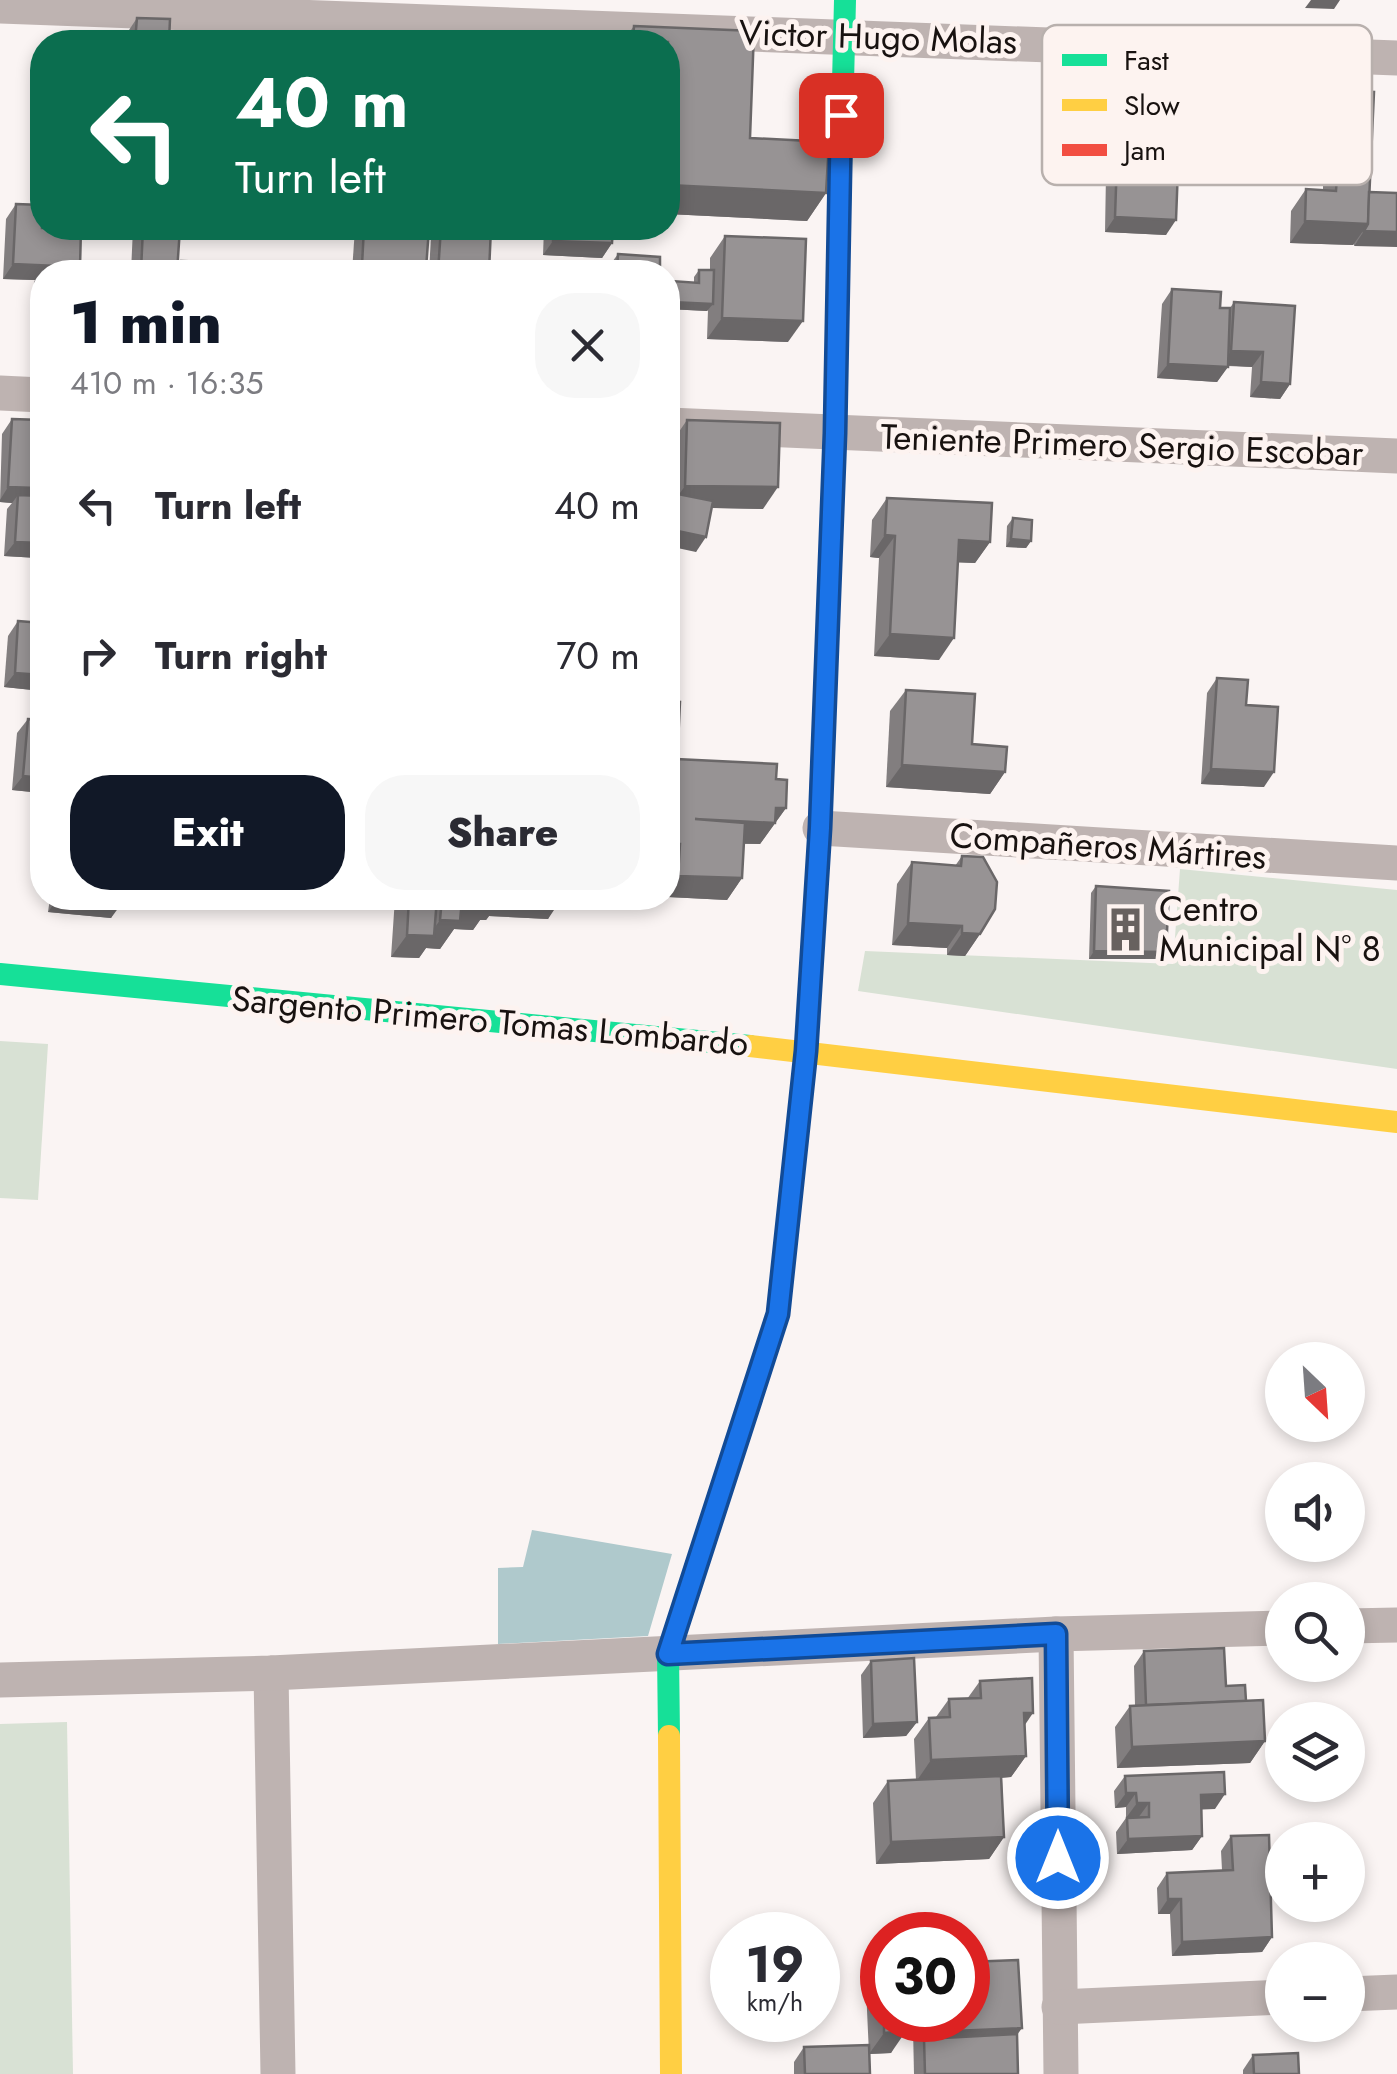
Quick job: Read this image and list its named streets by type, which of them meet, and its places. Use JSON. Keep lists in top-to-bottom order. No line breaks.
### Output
{"streets":{"street":["Victor Hugo Molas","Teniente Primero Sergio Escobar","Compañeros Mártires","Sargento Primero Tomas Lombardo"]},"places":{"building":["Centro Municipal N° 8"]},"legend":["Fast","Slow","Jam"],"north":"bottom right","page":{"turn":["40 m","Turn left"],"heading":["1 min","410 m · 16:35"],"list":[{"name":"Turn left","value":"40 m"},{"name":"Turn right","value":"70 m"}],"buttons":["Exit","Share"],"map_buttons":["+","−"],"speed":"19 km/h","limit":"30"}}
